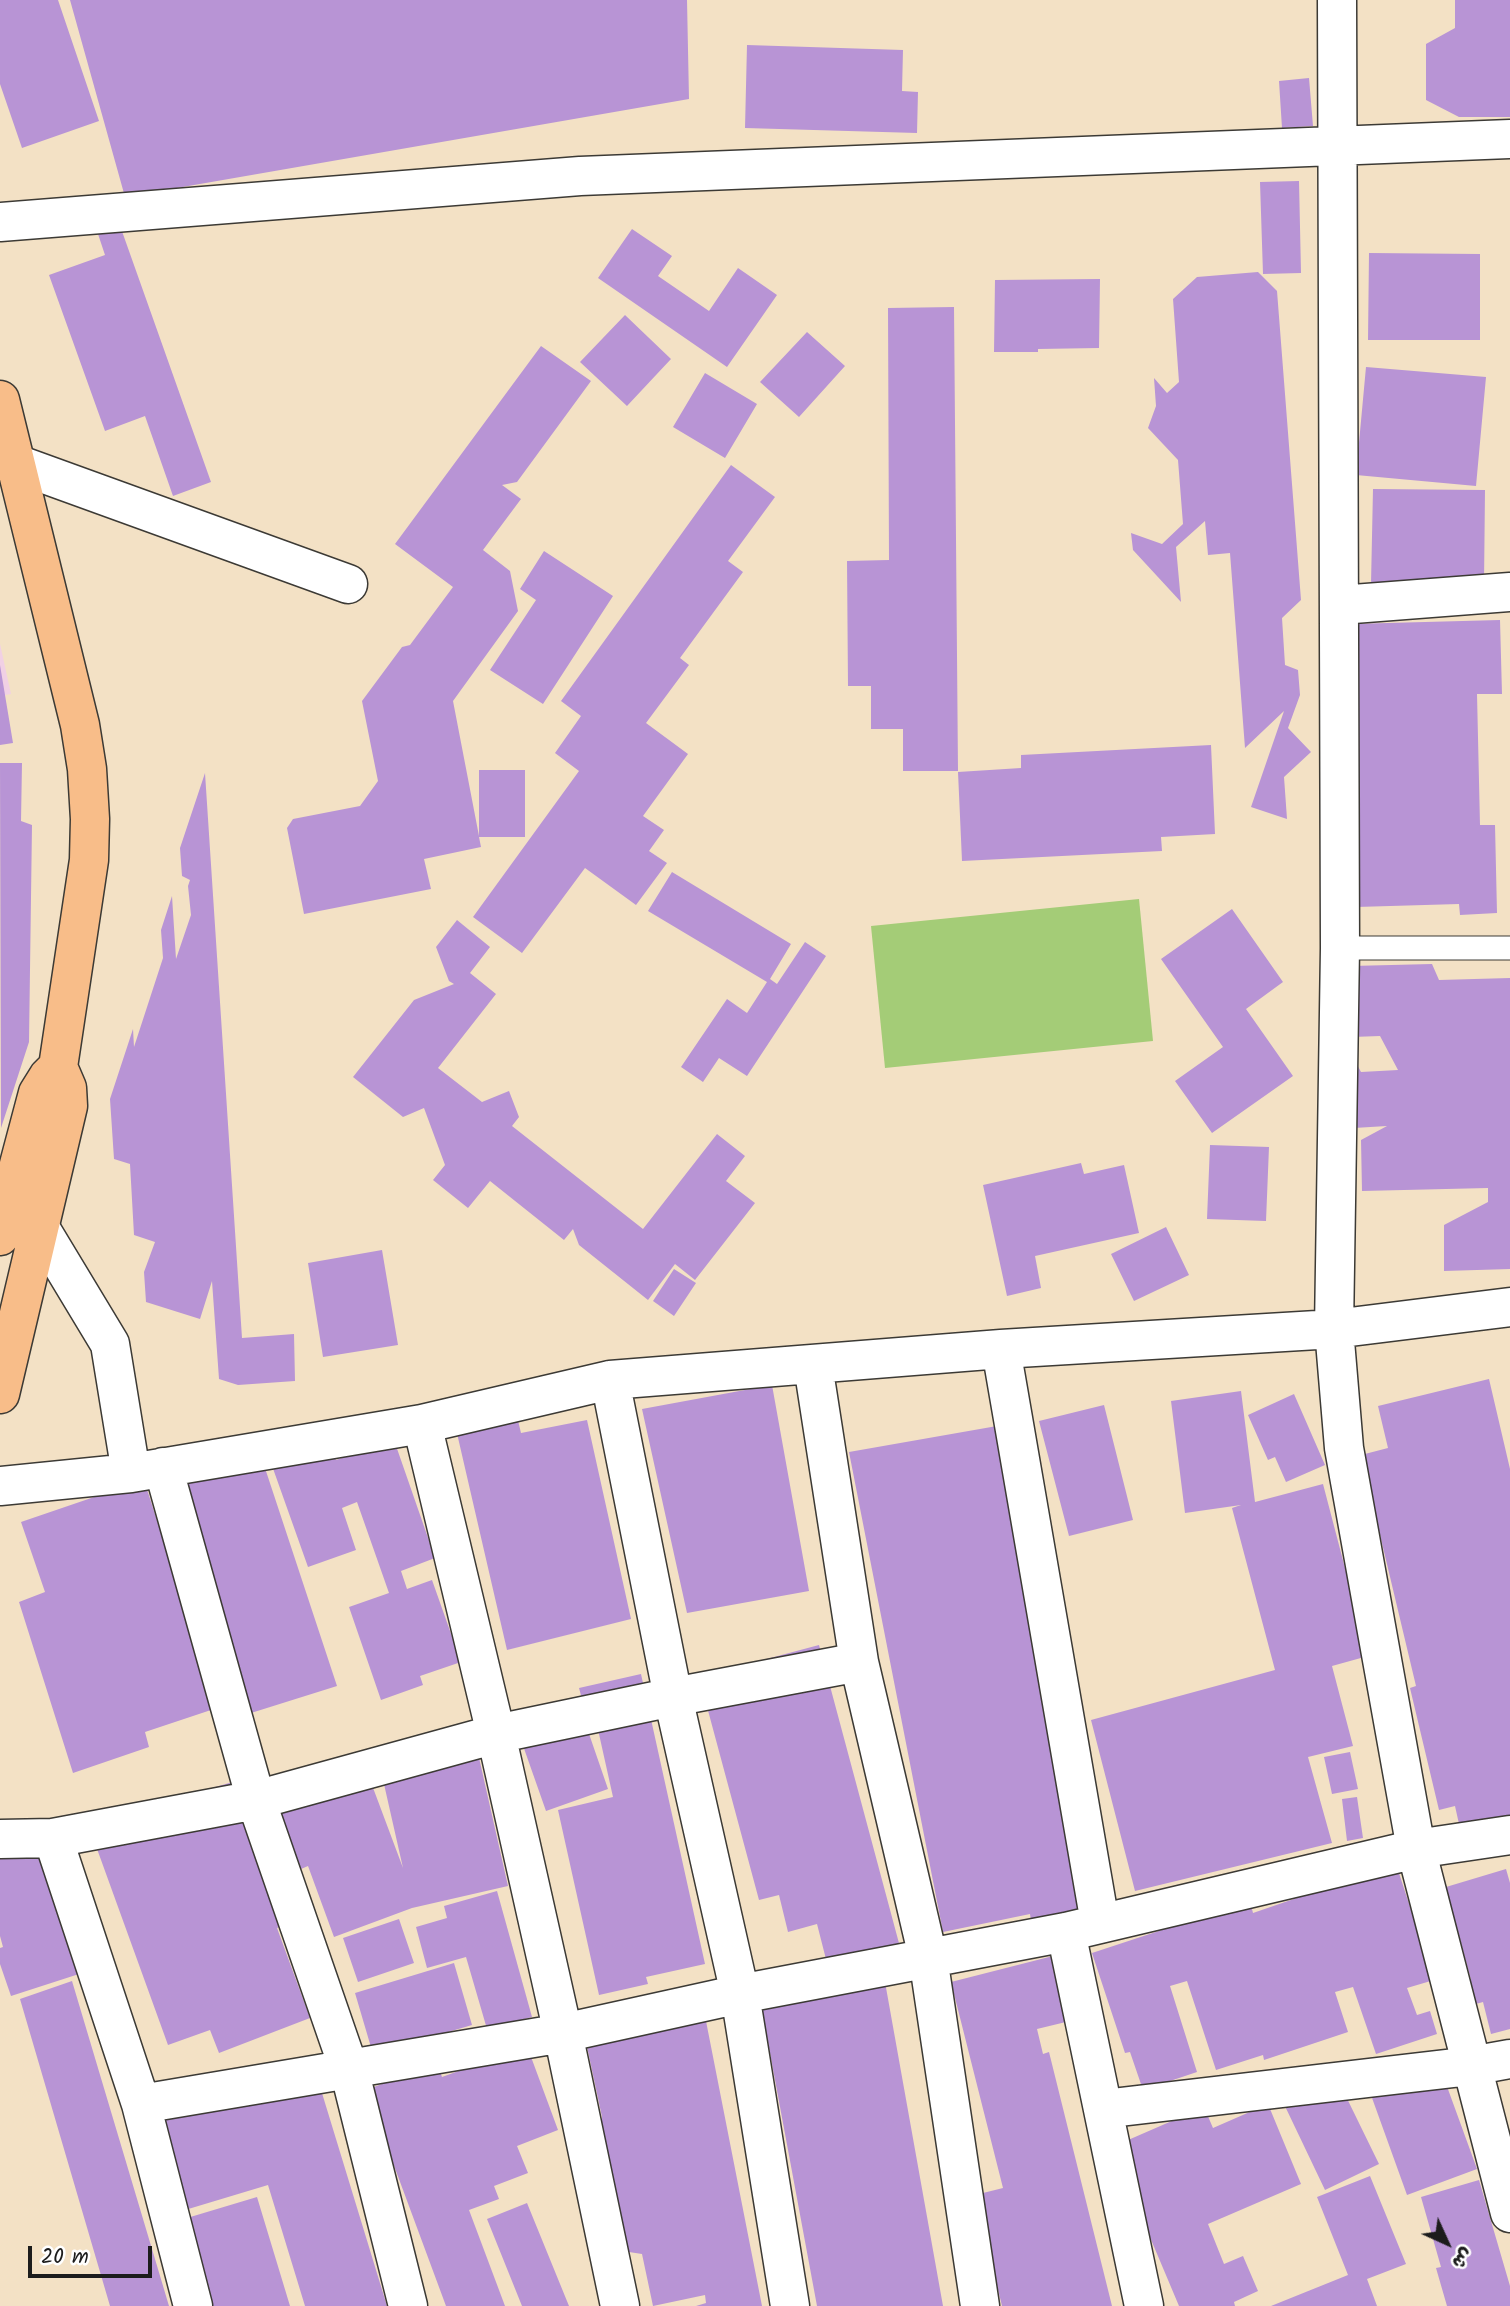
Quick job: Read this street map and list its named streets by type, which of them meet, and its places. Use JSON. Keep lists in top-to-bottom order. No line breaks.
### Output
{"scale_bar":"20 m","north":"bottom right"}
